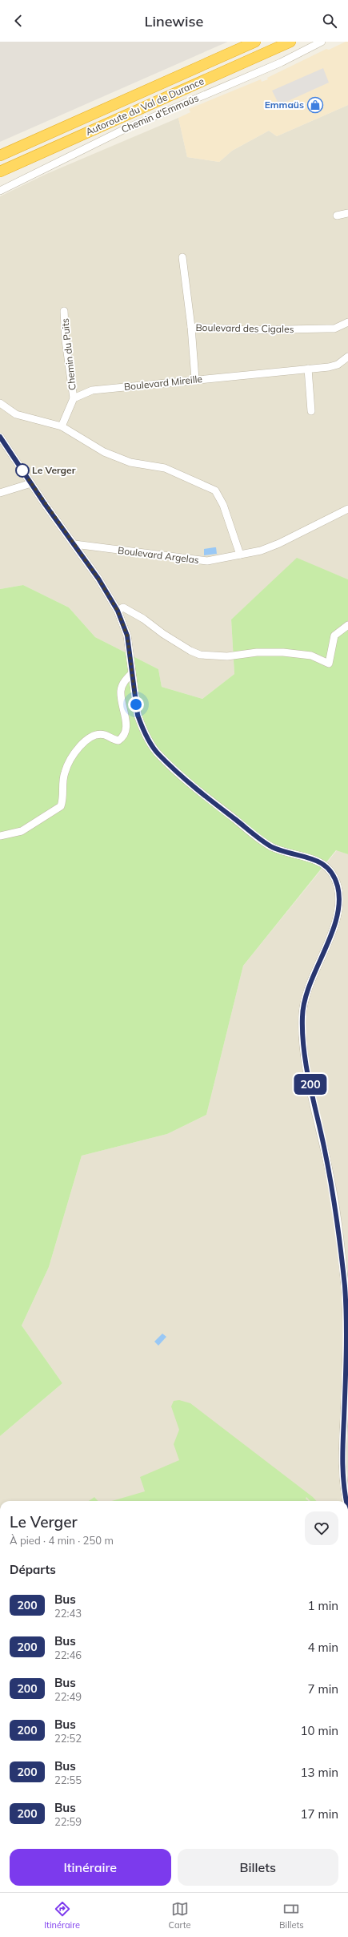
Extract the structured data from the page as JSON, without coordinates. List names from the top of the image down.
{
  "streets": {
    "highway": ["Autoroute du Val de Durance"],
    "street": [
      "Chemin d'Emmaüs",
      "Boulevard des Cigales",
      "Chemin du Puits",
      "Boulevard Mireille",
      "Boulevard Argelas"
    ]
  },
  "crossings": [
    ["Boulevard des Cigales", "Boulevard Mireille"],
    ["Chemin du Puits", "Boulevard Mireille"]
  ],
  "places": {
    "shop": ["Emmaüs"],
    "other": ["Le Verger"]
  },
  "lines": ["bus line 200"],
  "page": {
    "header": "Linewise",
    "on_map": "200",
    "heading": [
      ["Le Verger", "À pied · 4 min · 250 m"],
      "Départs"
    ],
    "list": [
      {
        "mark": "200",
        "name": "Bus",
        "note": "22:43",
        "value": "1 min"
      },
      {
        "mark": "200",
        "name": "Bus",
        "note": "22:46",
        "value": "4 min"
      },
      {
        "mark": "200",
        "name": "Bus",
        "note": "22:49",
        "value": "7 min"
      },
      {
        "mark": "200",
        "name": "Bus",
        "note": "22:52",
        "value": "10 min"
      },
      {
        "mark": "200",
        "name": "Bus",
        "note": "22:55",
        "value": "13 min"
      },
      {
        "mark": "200",
        "name": "Bus",
        "note": "22:59",
        "value": "17 min"
      }
    ],
    "buttons": ["Itinéraire", "Billets"],
    "tabs": ["Itinéraire", "Carte", "Billets"]
  }
}
